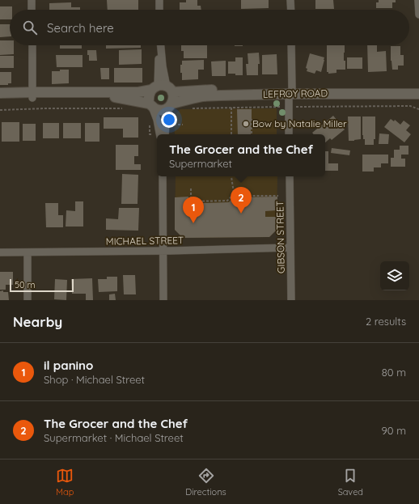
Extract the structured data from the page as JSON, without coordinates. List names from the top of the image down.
{
  "streets": {
    "street": ["LEFROY ROAD", "GIBSON STREET", "MICHAEL STREET"]
  },
  "crossings": [
    ["GIBSON STREET", "MICHAEL STREET"]
  ],
  "places": ["Bow by Natalie Miller"],
  "scale_bar": "50 m",
  "page": {
    "search": "Search here",
    "popup": ["The Grocer and the Chef", "Supermarket"],
    "pins": ["2", "1"],
    "scale": "50 m",
    "heading": ["Nearby", "2 results"],
    "list": [
      {
        "mark": "1",
        "name": "il panino",
        "note": "Shop · Michael Street",
        "value": "80 m"
      },
      {
        "mark": "2",
        "name": "The Grocer and the Chef",
        "note": "Supermarket · Michael Street",
        "value": "90 m"
      }
    ],
    "nav": ["Map", "Directions", "Saved"]
  }
}
